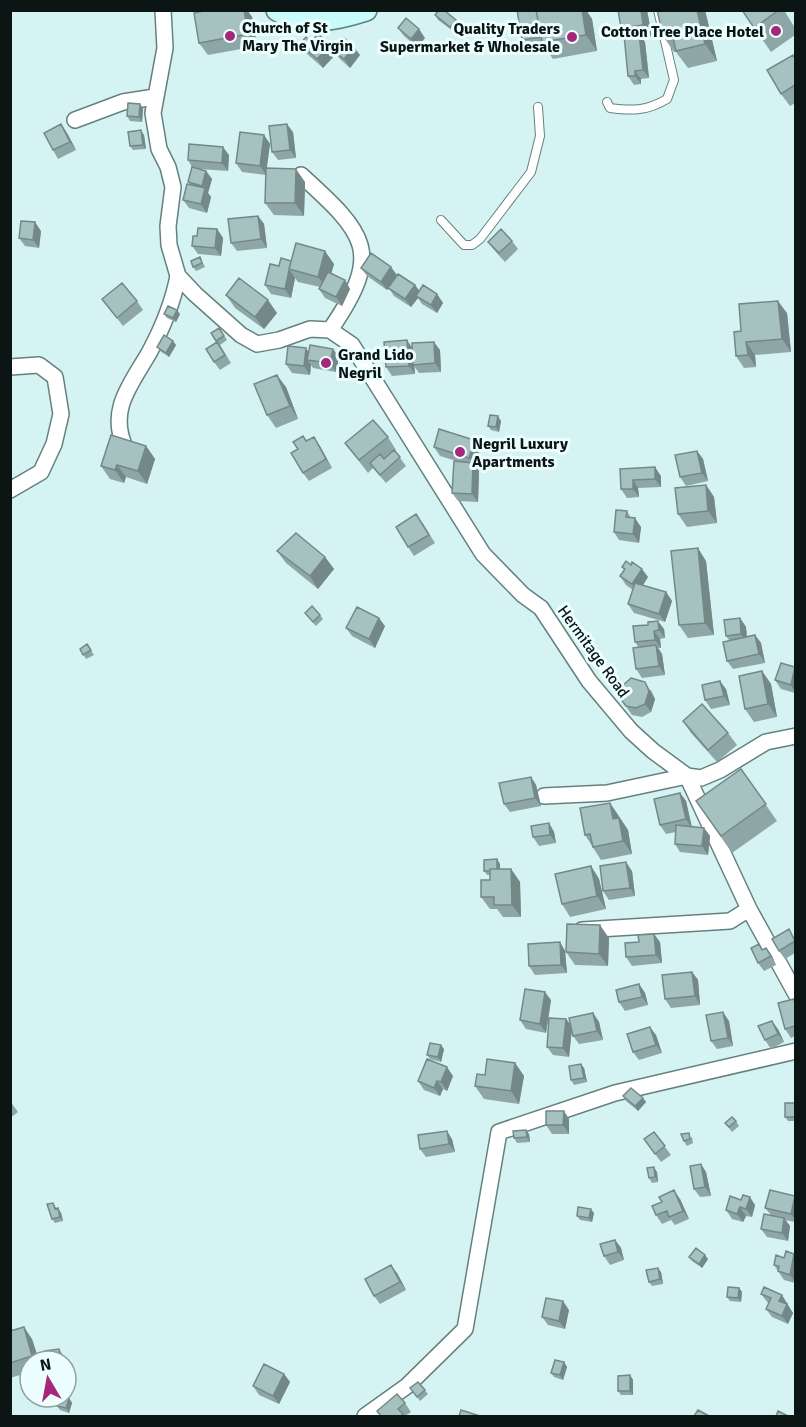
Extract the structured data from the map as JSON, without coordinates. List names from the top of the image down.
{
  "streets": {
    "street": ["Hermitage Road"]
  },
  "places": [
    "Cotton Tree Place Hotel",
    "Church of St Mary The Virgin",
    "Quality Traders Supermarket & Wholesale",
    "Grand Lido Negril",
    "Negril Luxury Apartments"
  ],
  "north": "top"
}
